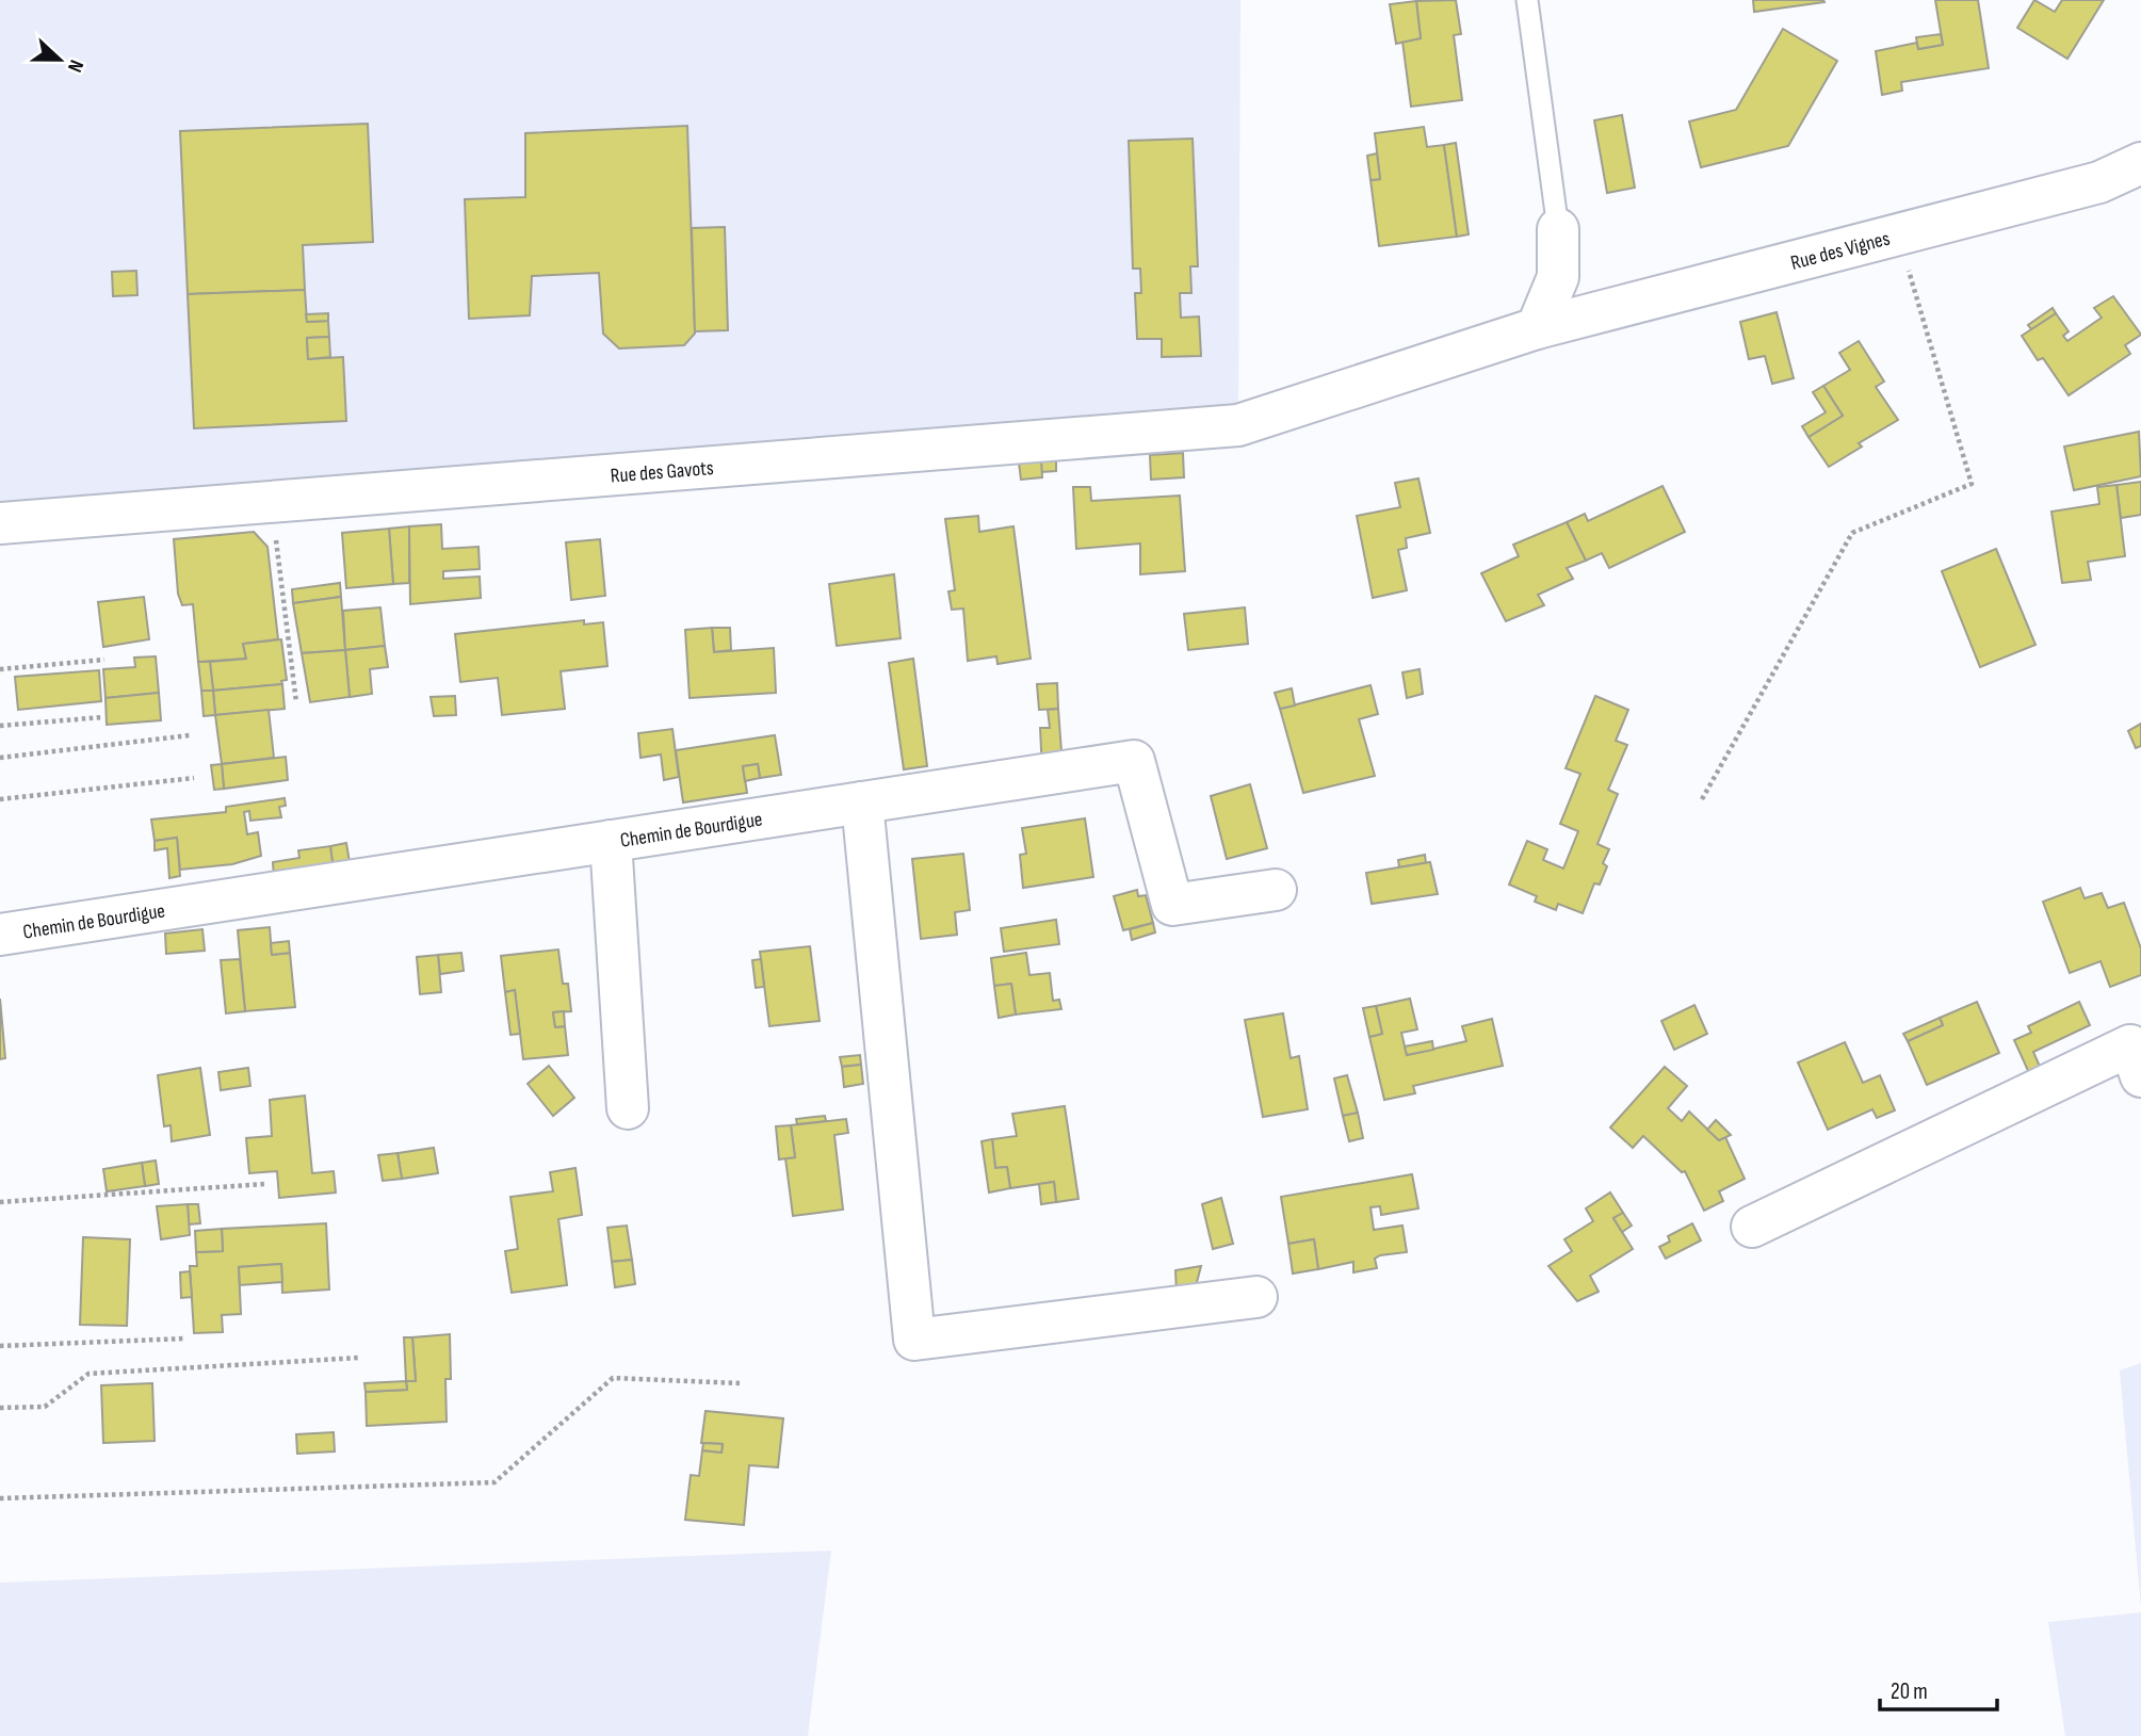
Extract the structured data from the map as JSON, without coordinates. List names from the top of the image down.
{
  "streets": {
    "street": ["Rue des Vignes", "Rue des Gavots", "Chemin de Bourdigue"]
  },
  "crossings": [
    ["Rue des Vignes", "Rue des Gavots"]
  ],
  "scale_bar": "20 m",
  "north": "right"
}
